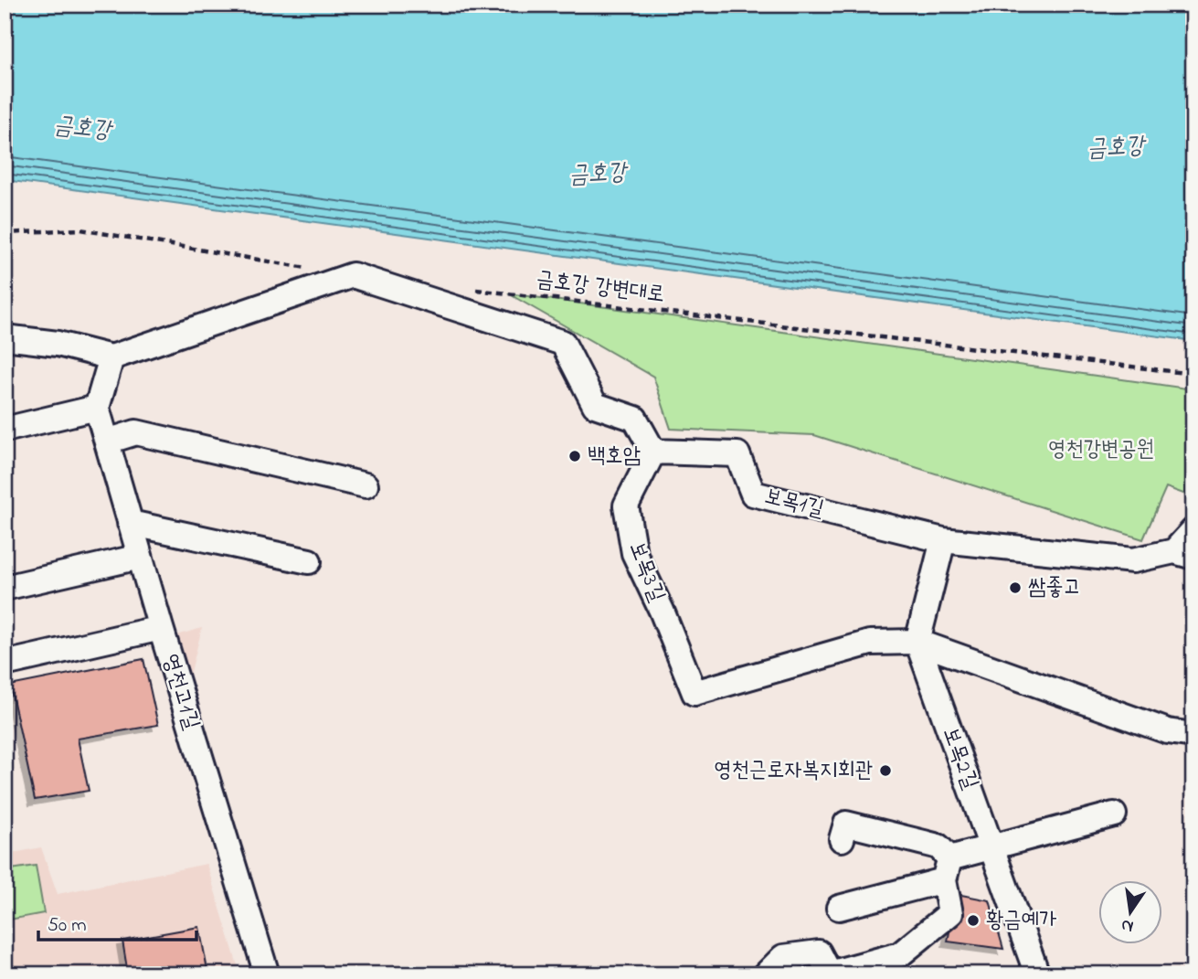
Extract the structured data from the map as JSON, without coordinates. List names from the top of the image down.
{
  "streets": {
    "street": [
      "보목1길",
      "보목3길",
      "영천고1길",
      "보목2길"
    ],
    "path": ["금호강 강변대로"]
  },
  "crossings": [
    ["보목1길", "보목3길"],
    ["보목3길", "보목2길"]
  ],
  "water": ["금호강"],
  "parks": ["영천강변공원"],
  "places": [
    "백호암",
    "쌈좋고",
    "영천근로자복지회관",
    "황금예가"
  ],
  "scale_bar": "50 m",
  "north": "bottom"
}
